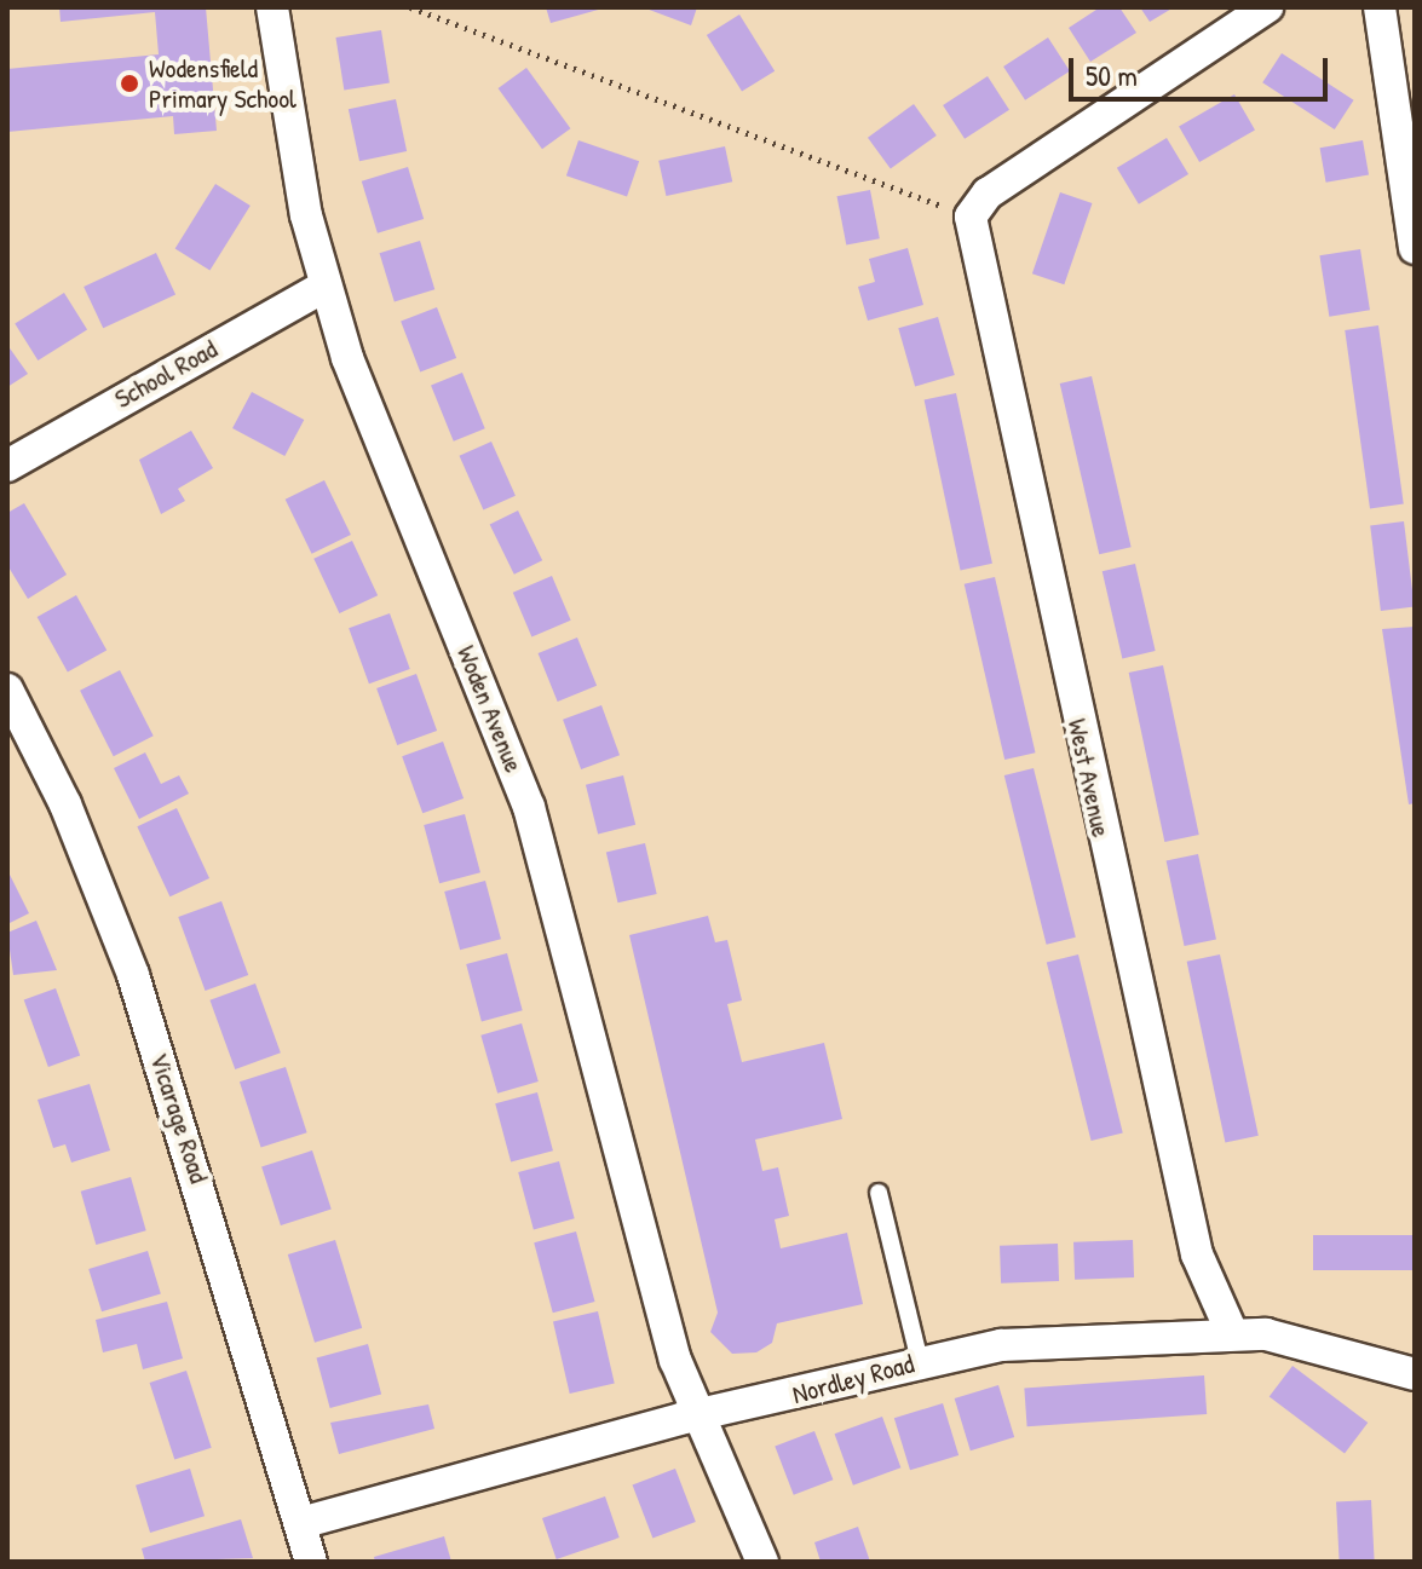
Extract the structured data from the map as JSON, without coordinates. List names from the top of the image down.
{
  "streets": {
    "street": [
      "School Road",
      "Woden Avenue",
      "West Avenue",
      "Vicarage Road",
      "Nordley Road"
    ]
  },
  "crossings": [
    ["School Road", "Woden Avenue"],
    ["Woden Avenue", "Nordley Road"],
    ["West Avenue", "Nordley Road"],
    ["Vicarage Road", "Nordley Road"]
  ],
  "places": ["Wodensfield Primary School"],
  "scale_bar": "50 m"
}
